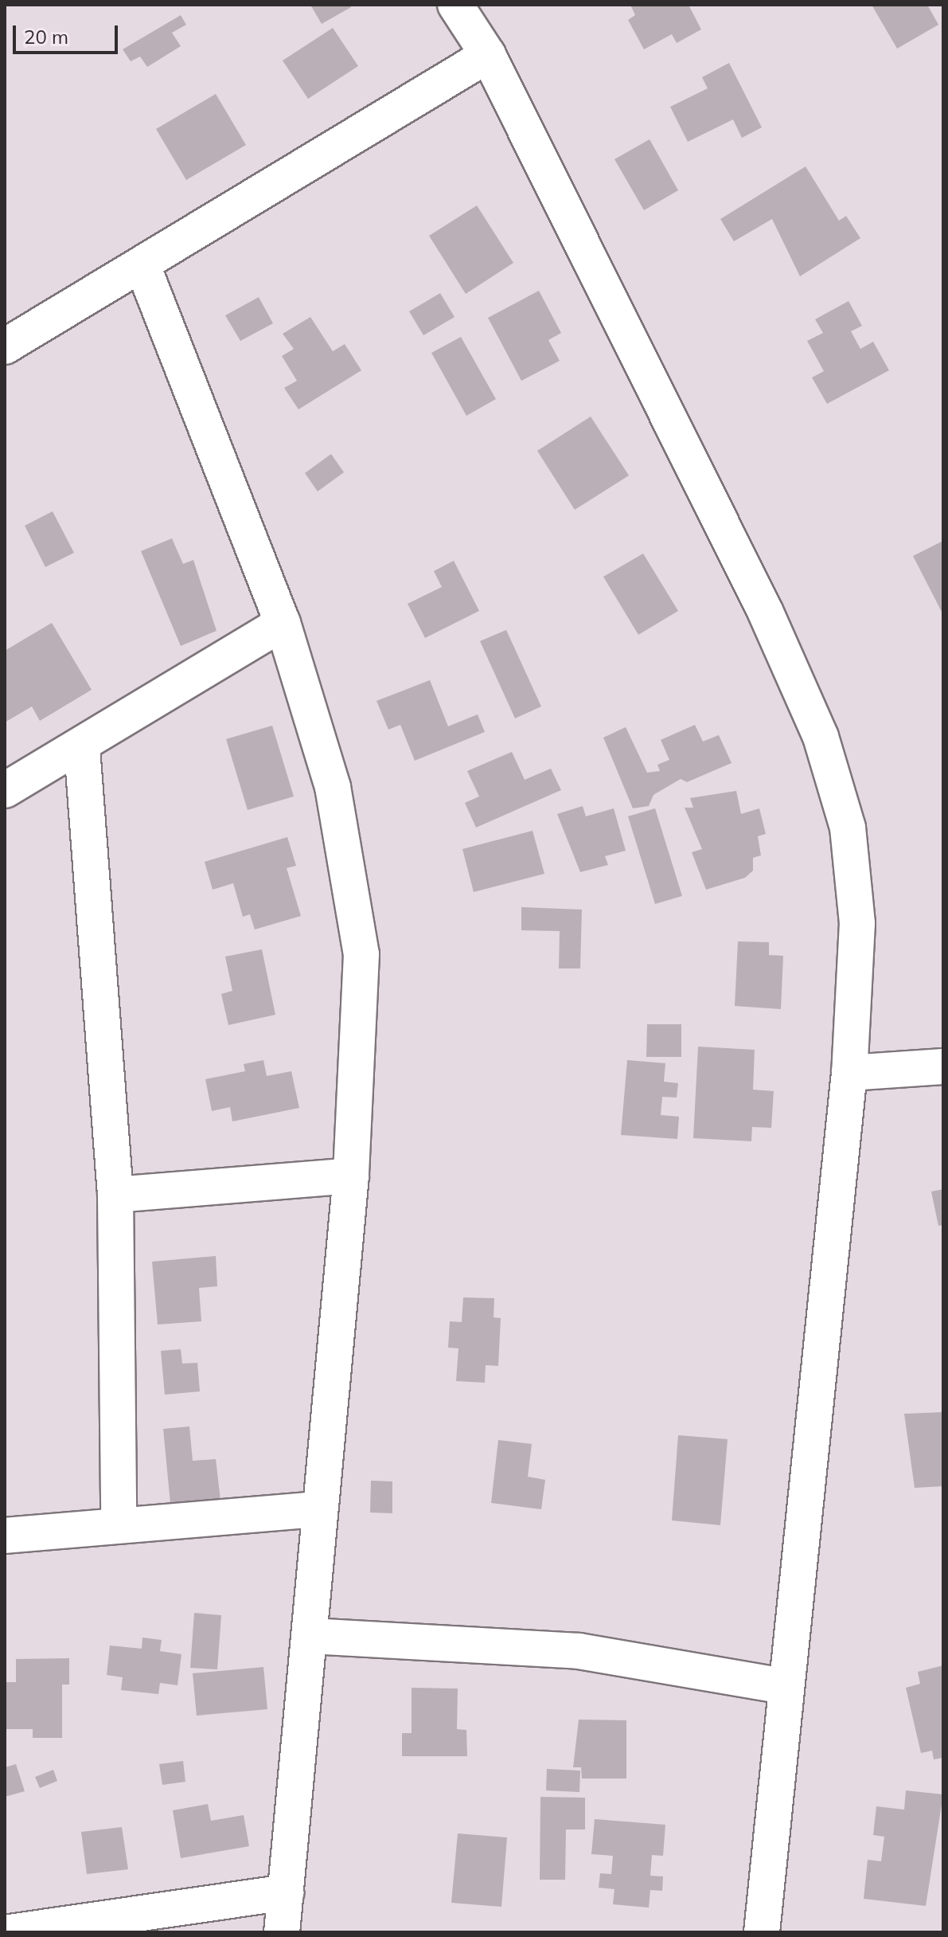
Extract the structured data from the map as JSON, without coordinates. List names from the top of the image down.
{
  "scale_bar": "20 m"
}
